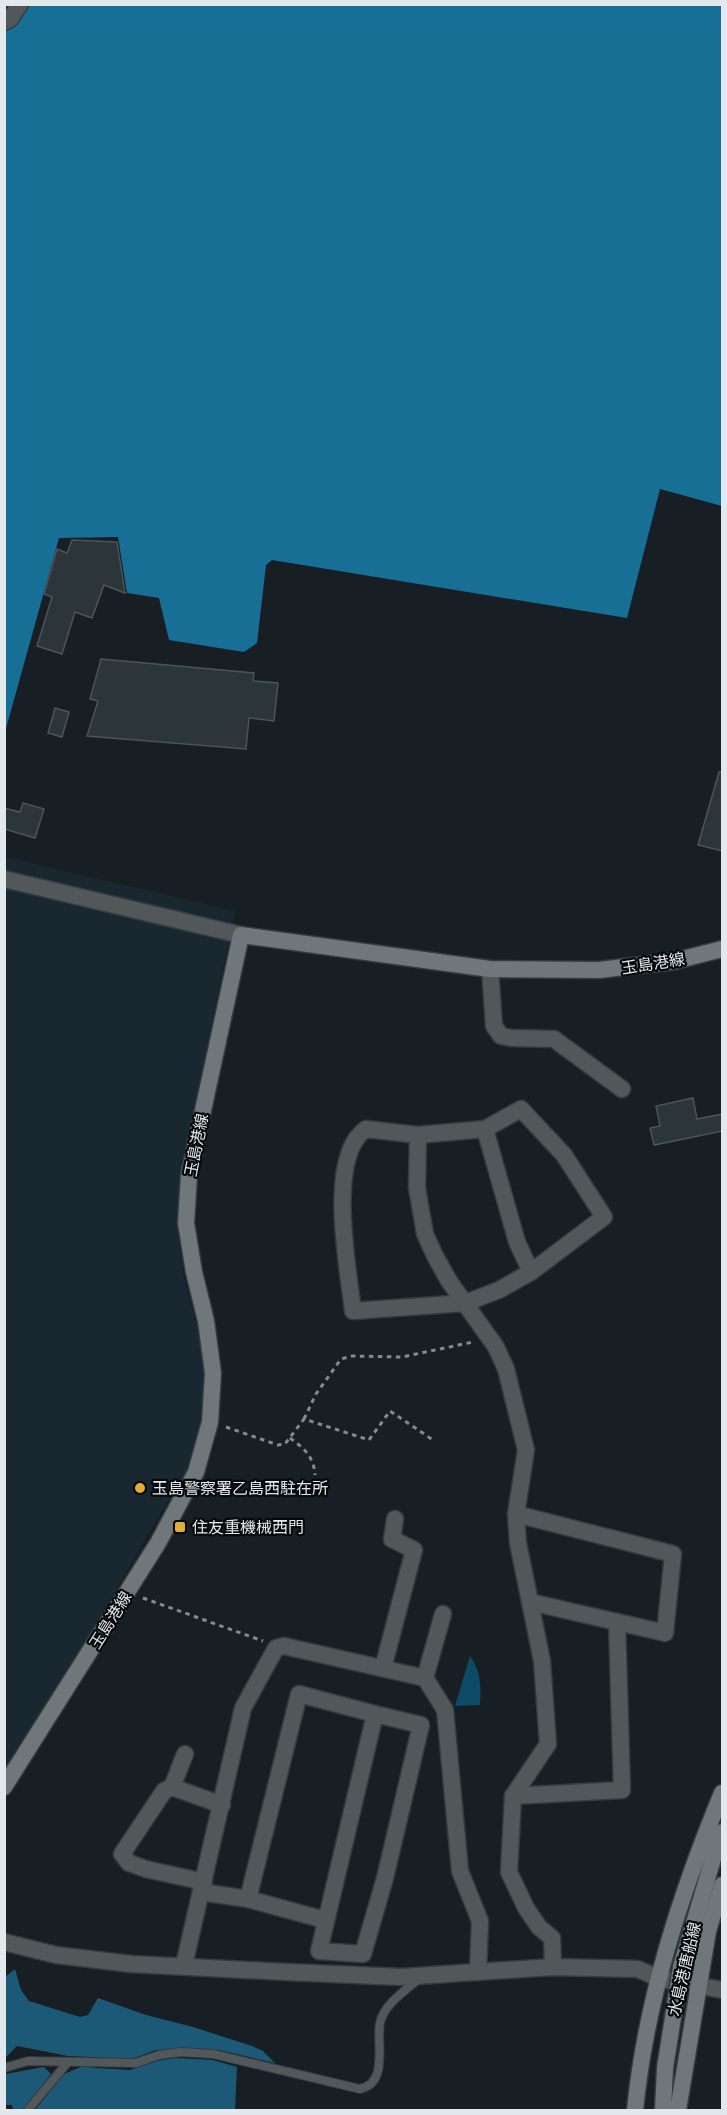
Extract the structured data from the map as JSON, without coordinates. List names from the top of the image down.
{
  "streets": {
    "main road": ["玉島港線", "水島港唐船線"]
  },
  "places": {
    "other": ["玉島警察署乙島西駐在所"],
    "transit": ["住友重機械西門"]
  }
}
